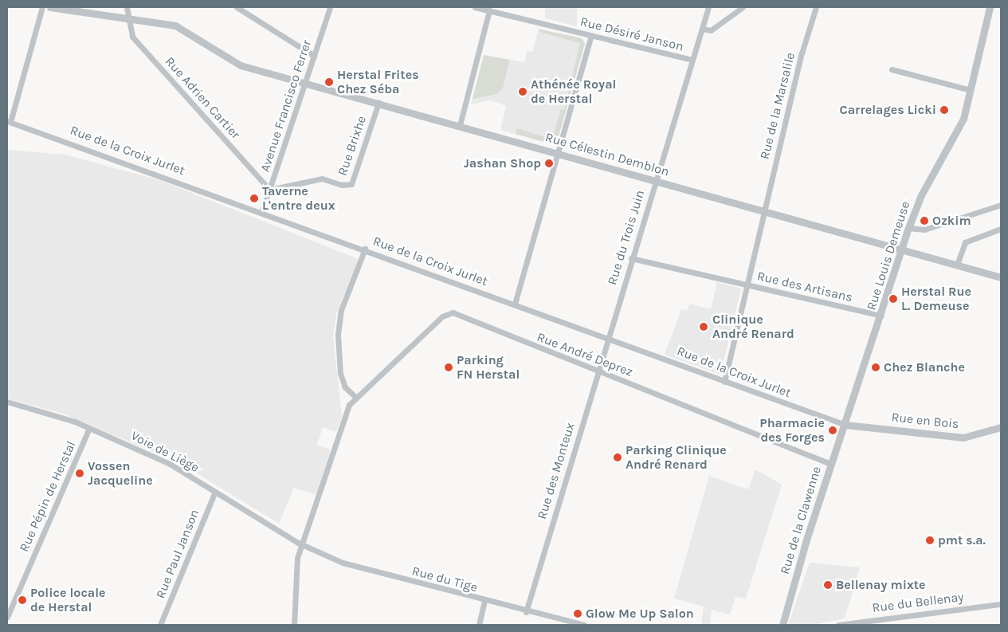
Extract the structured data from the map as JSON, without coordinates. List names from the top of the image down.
{
  "streets": {
    "street": [
      "Rue Désiré Janson",
      "Rue Adrien Cartier",
      "Avenue Francisco Ferrer",
      "Rue de la Marsalile",
      "Rue Brixhe",
      "Rue de la Croix Jurlet",
      "Rue Célestin Demblon",
      "Rue du Trois Juin",
      "Rue Louis Demeuse",
      "Rue des Artisans",
      "Rue André Deprez",
      "Rue en Bois",
      "Voie de Liège",
      "Rue des Monteux",
      "Rue Pépin de Herstal",
      "Rue de la Clawenne",
      "Rue Paul Janson",
      "Rue du Tige",
      "Rue du Bellenay"
    ]
  },
  "crossings": [
    ["Rue Désiré Janson", "Rue du Trois Juin"],
    ["Rue Adrien Cartier", "Avenue Francisco Ferrer"],
    ["Rue Adrien Cartier", "Rue Brixhe"],
    ["Rue Adrien Cartier", "Rue Célestin Demblon"],
    ["Avenue Francisco Ferrer", "Rue Brixhe"],
    ["Avenue Francisco Ferrer", "Rue de la Croix Jurlet"],
    ["Avenue Francisco Ferrer", "Rue Célestin Demblon"],
    ["Rue de la Marsalile", "Rue de la Croix Jurlet"],
    ["Rue de la Marsalile", "Rue Célestin Demblon"],
    ["Rue de la Marsalile", "Rue des Artisans"],
    ["Rue Brixhe", "Rue Célestin Demblon"],
    ["Rue de la Croix Jurlet", "Rue du Trois Juin"],
    ["Rue de la Croix Jurlet", "Rue Louis Demeuse"],
    ["Rue de la Croix Jurlet", "Rue en Bois"],
    ["Rue de la Croix Jurlet", "Rue des Monteux"],
    ["Rue de la Croix Jurlet", "Rue de la Clawenne"],
    ["Rue Célestin Demblon", "Rue du Trois Juin"],
    ["Rue Célestin Demblon", "Rue Louis Demeuse"],
    ["Rue du Trois Juin", "Rue des Artisans"],
    ["Rue du Trois Juin", "Rue des Monteux"],
    ["Rue Louis Demeuse", "Rue des Artisans"],
    ["Rue Louis Demeuse", "Rue en Bois"],
    ["Rue Louis Demeuse", "Rue de la Clawenne"],
    ["Rue André Deprez", "Rue des Monteux"],
    ["Rue André Deprez", "Rue de la Clawenne"],
    ["Rue en Bois", "Rue de la Clawenne"],
    ["Voie de Liège", "Rue Pépin de Herstal"],
    ["Voie de Liège", "Rue Paul Janson"],
    ["Voie de Liège", "Rue du Tige"],
    ["Rue des Monteux", "Rue du Tige"]
  ],
  "places": [
    "Herstal Frites Chez Séba",
    "Athénée Royal de Herstal",
    "Carrelages Licki",
    "Jashan Shop",
    "Taverne L'entre deux",
    "Ozkim",
    "Herstal Rue L. Demeuse",
    "Clinique André Renard",
    "Parking FN Herstal",
    "Chez Blanche",
    "Pharmacie des Forges",
    "Parking Clinique André Renard",
    "Vossen Jacqueline",
    "pmt s.a.",
    "Bellenay mixte",
    "Police locale de Herstal",
    "Glow Me Up Salon"
  ]
}
